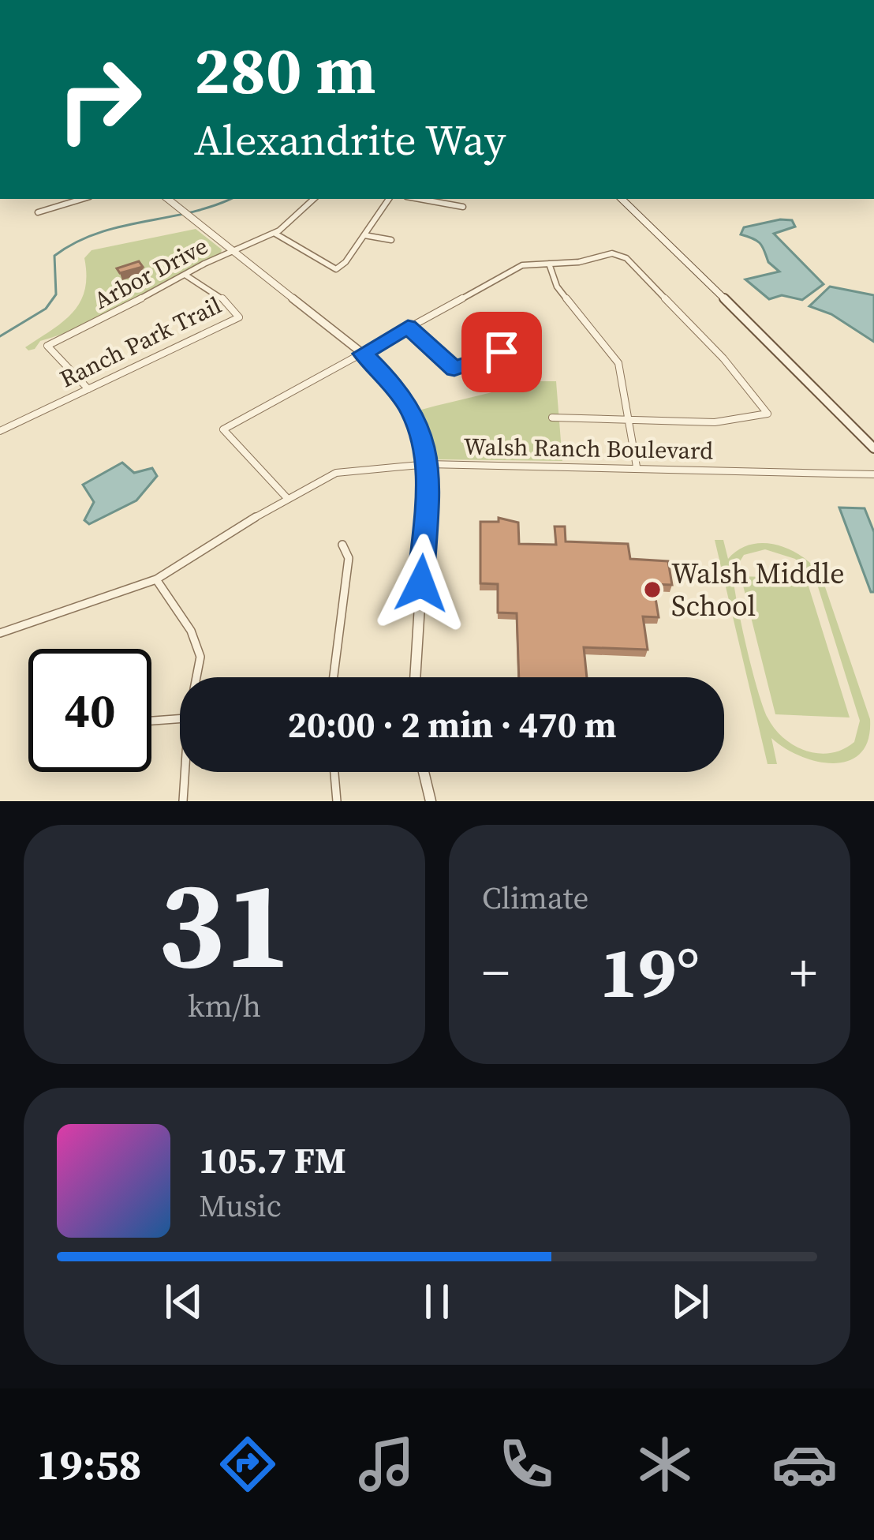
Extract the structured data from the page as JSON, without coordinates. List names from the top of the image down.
{
  "streets": {
    "street": ["Arbor Drive", "Ranch Park Trail", "Walsh Ranch Boulevard"]
  },
  "crossings": [
    ["Arbor Drive", "Ranch Park Trail"]
  ],
  "places": ["Walsh Middle School"],
  "page": {
    "turn": ["280 m", "Alexandrite Way"],
    "limit": "40",
    "trip": "20:00 · 2 min · 470 m",
    "tile": [
      ["31", "km/h"],
      "Climate"
    ],
    "heat": ["−", "19°", "+"],
    "song": ["105.7 FM", "Music"],
    "tabs": "19:58"
  }
}
